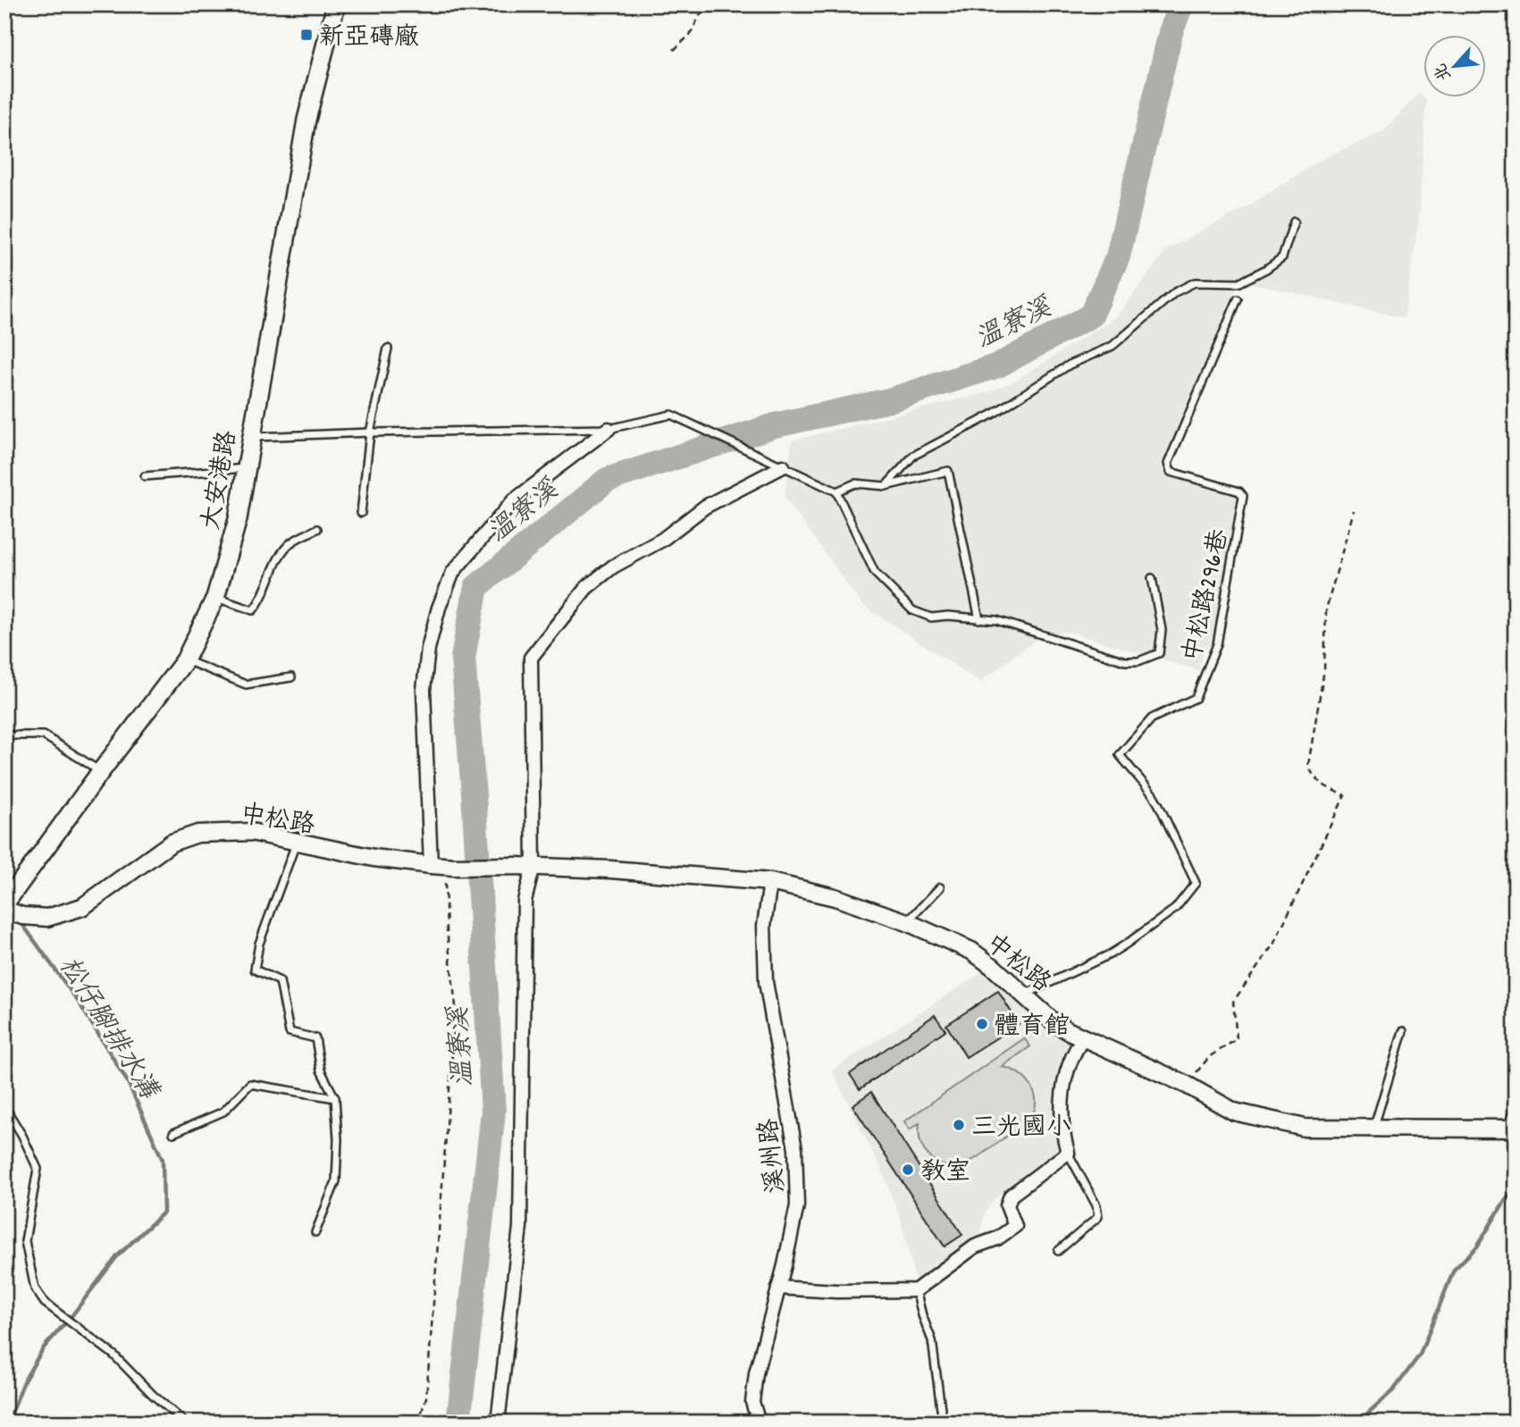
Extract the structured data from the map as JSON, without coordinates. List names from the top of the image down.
{
  "streets": {
    "main road": ["大安港路"],
    "street": ["中松路", "溪州路"],
    "lane": ["中松路296巷"]
  },
  "crossings": [
    ["中松路296巷", "中松路"],
    ["中松路", "溪州路"]
  ],
  "water": ["溫寮溪", "松仔腳排水溝"],
  "places": {
    "transit": ["新亞磚廠"],
    "other": ["體育館", "三光國小", "教室"]
  },
  "north": "bottom left"
}
